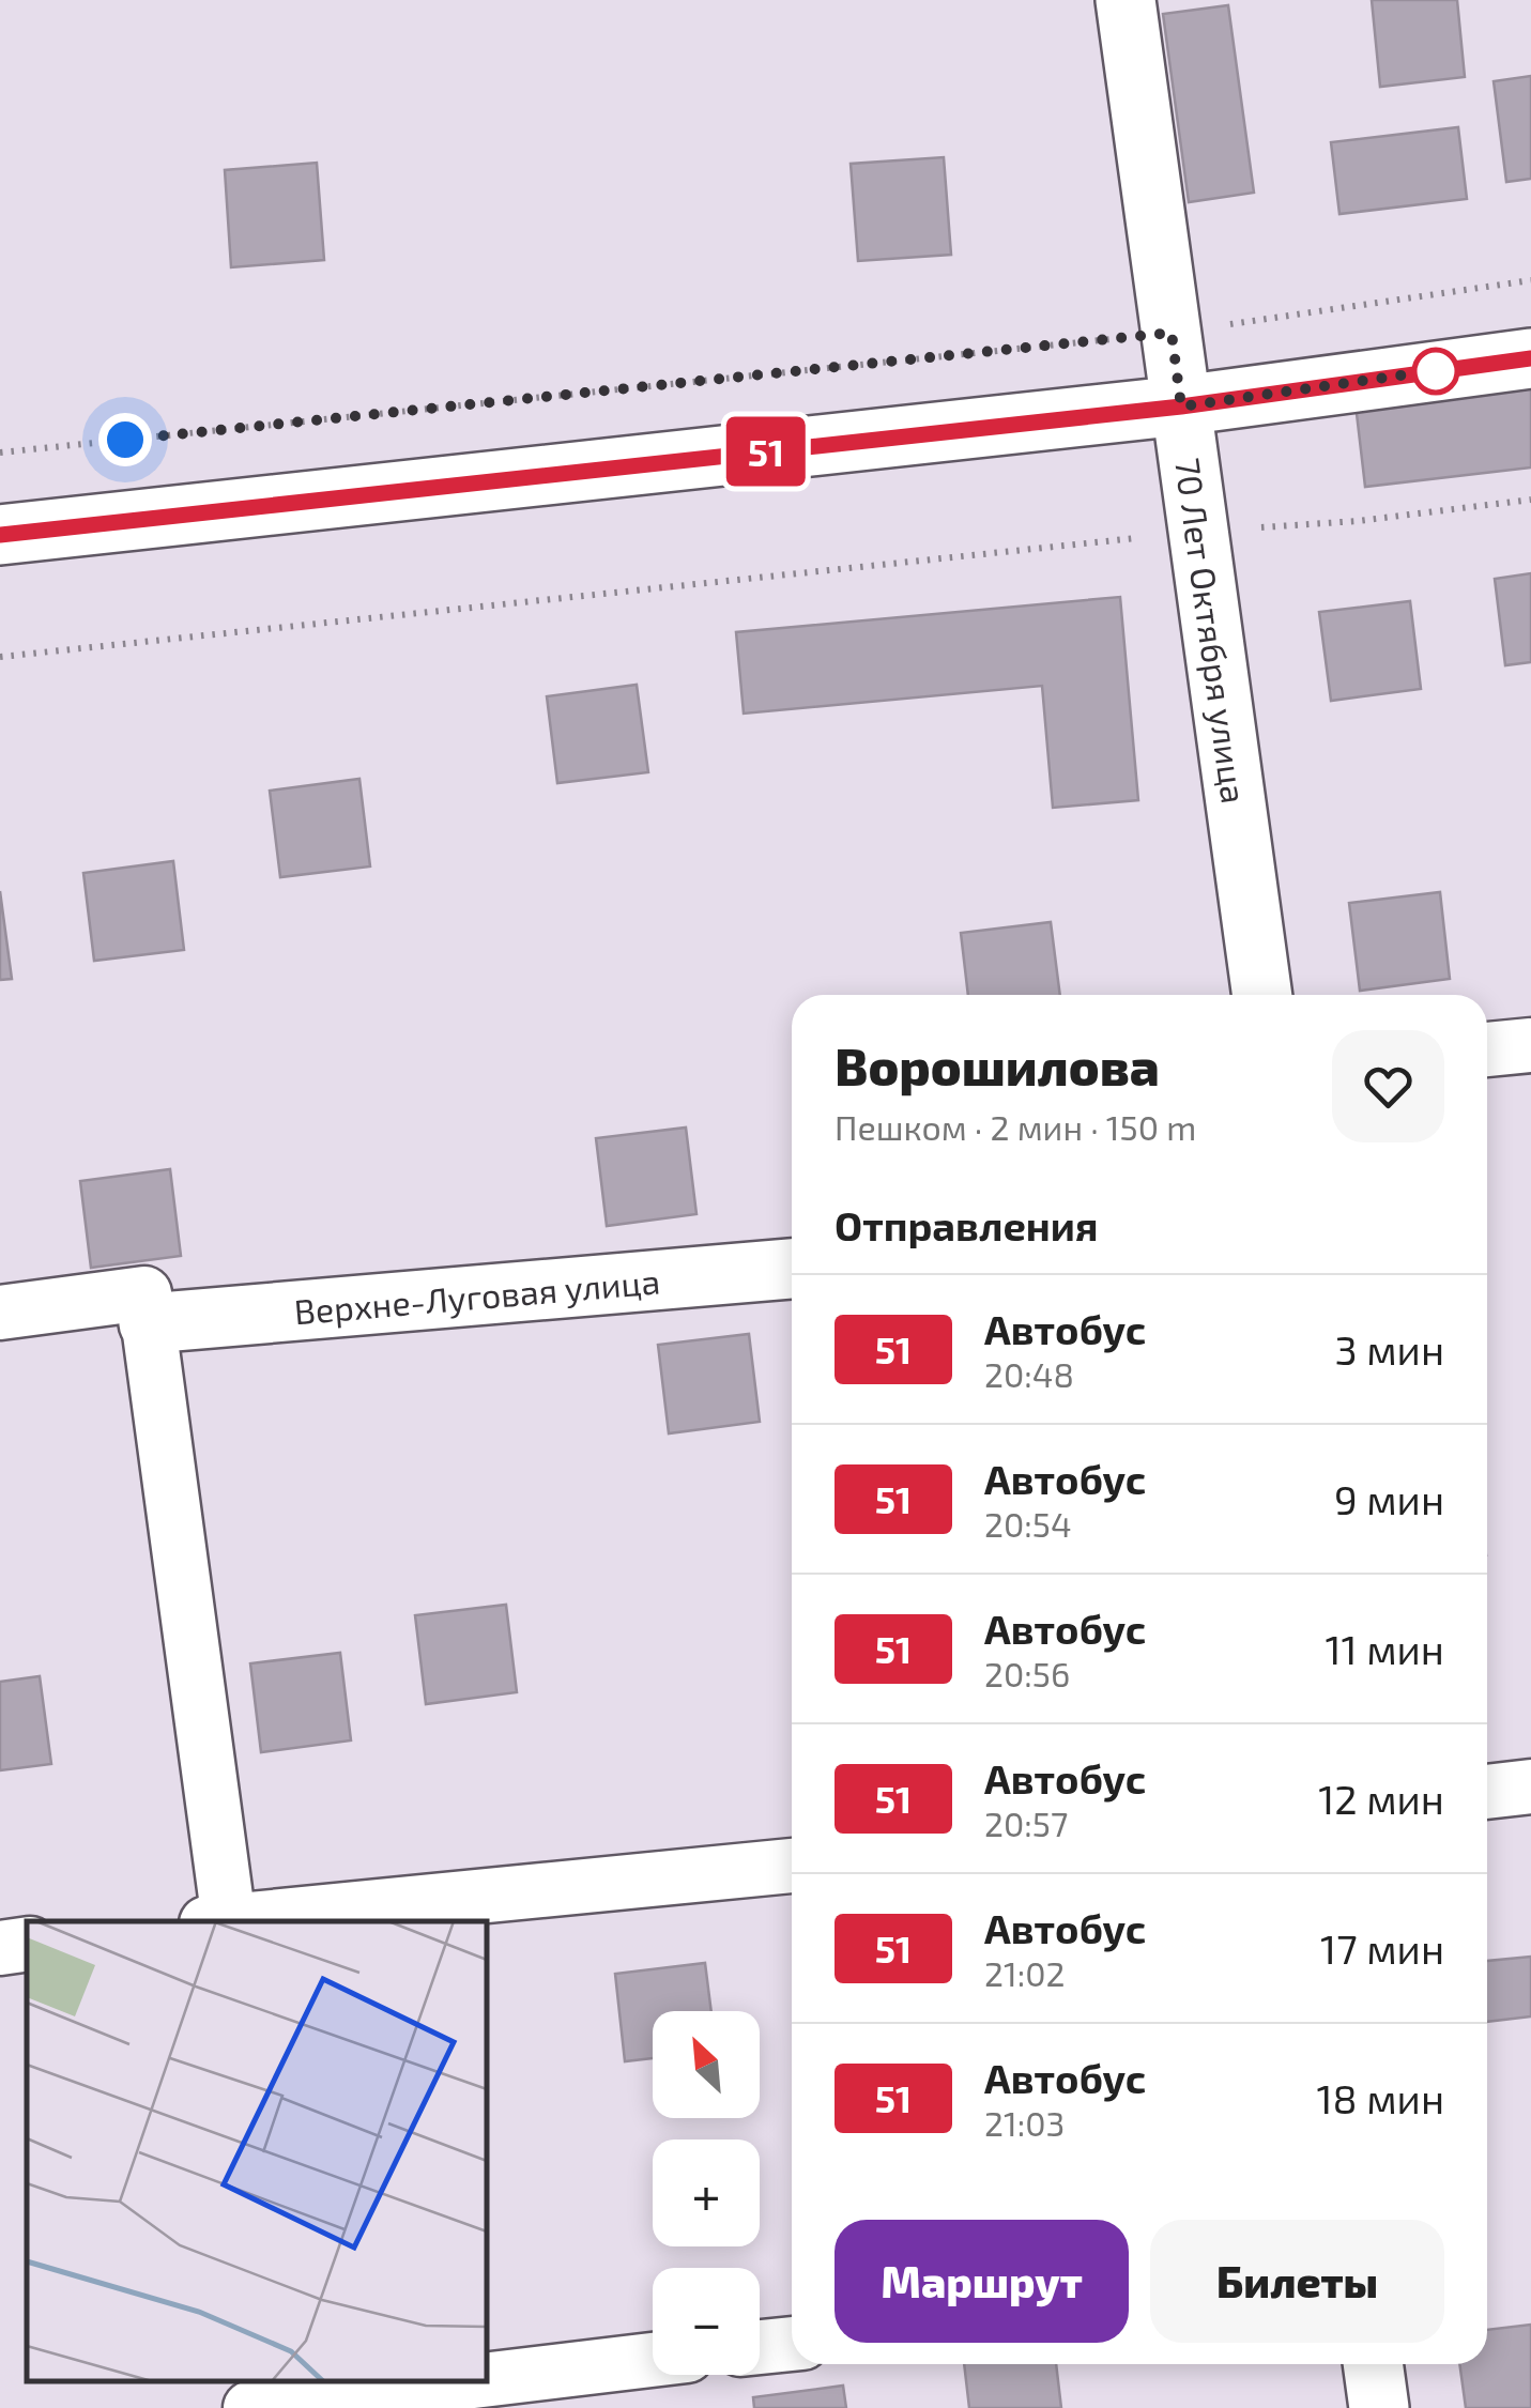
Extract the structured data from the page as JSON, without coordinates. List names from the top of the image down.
{
  "streets": {
    "street": ["70 Лет Октября улица", "Верхне-Луговая улица"]
  },
  "lines": ["bus line 51"],
  "north": "top left",
  "page": {
    "on_map": "51",
    "heading": [
      ["Ворошилова", "Пешком · 2 мин · 150 m"],
      "Отправления"
    ],
    "list": [
      {
        "mark": "51",
        "name": "Автобус",
        "note": "20:48",
        "value": "3 мин"
      },
      {
        "mark": "51",
        "name": "Автобус",
        "note": "20:54",
        "value": "9 мин"
      },
      {
        "mark": "51",
        "name": "Автобус",
        "note": "20:56",
        "value": "11 мин"
      },
      {
        "mark": "51",
        "name": "Автобус",
        "note": "20:57",
        "value": "12 мин"
      },
      {
        "mark": "51",
        "name": "Автобус",
        "note": "21:02",
        "value": "17 мин"
      },
      {
        "mark": "51",
        "name": "Автобус",
        "note": "21:03",
        "value": "18 мин"
      }
    ],
    "map_buttons": ["+", "−"],
    "buttons": ["Маршрут", "Билеты"]
  }
}
